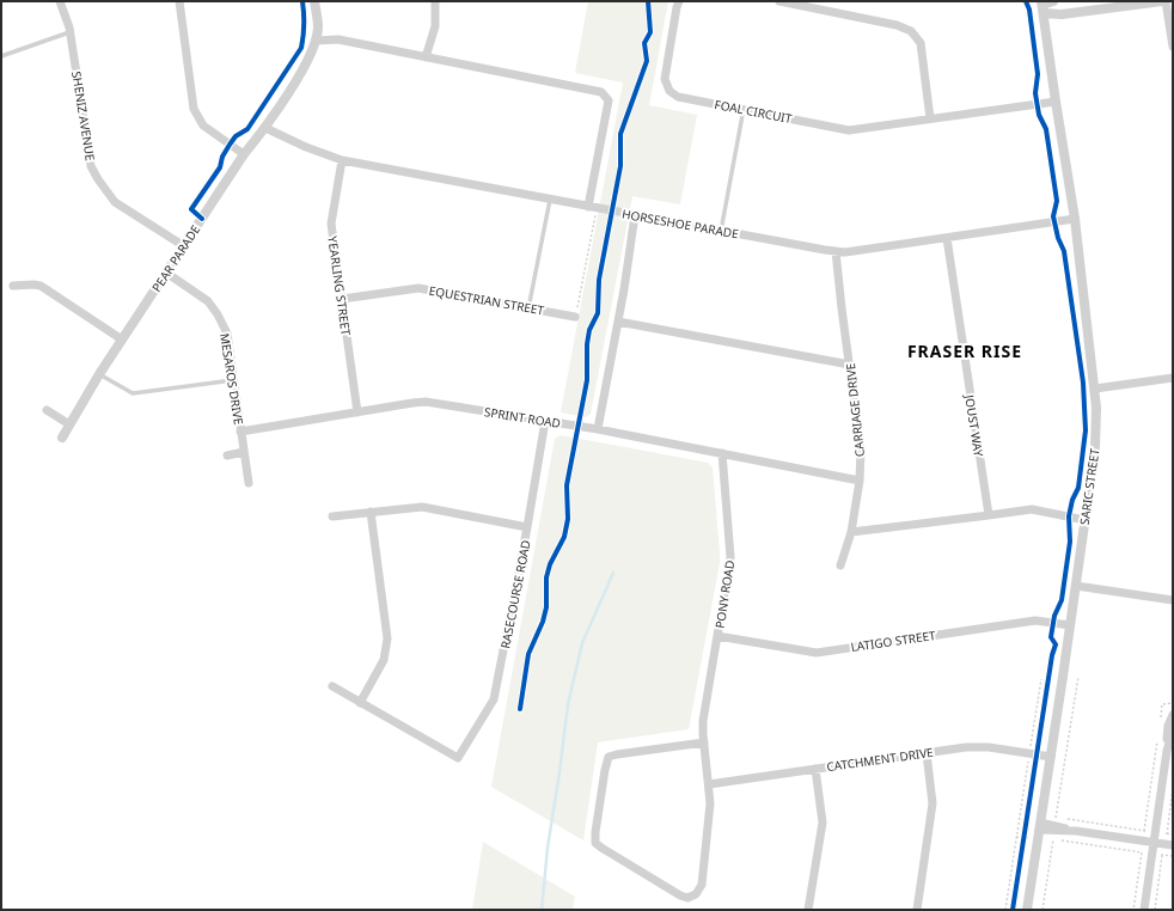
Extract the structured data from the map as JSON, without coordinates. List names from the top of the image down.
{
  "streets": {
    "street": [
      "FOAL CIRCUIT",
      "SHENIZ AVENUE",
      "HORSESHOE PARADE",
      "PEAR PARADE",
      "YEARLING STREET",
      "EQUESTRIAN STREET",
      "MESAROS DRIVE",
      "CARRIAGE DRIVE",
      "SPRINT ROAD",
      "JOUST WAY",
      "SARIC STREET",
      "RASECOURSE ROAD",
      "PONY ROAD",
      "LATIGO STREET",
      "CATCHMENT DRIVE"
    ]
  },
  "crossings": [
    ["FOAL CIRCUIT", "SARIC STREET"],
    ["SHENIZ AVENUE", "PEAR PARADE"],
    ["HORSESHOE PARADE", "PEAR PARADE"],
    ["HORSESHOE PARADE", "YEARLING STREET"],
    ["HORSESHOE PARADE", "CARRIAGE DRIVE"],
    ["HORSESHOE PARADE", "JOUST WAY"],
    ["HORSESHOE PARADE", "SARIC STREET"],
    ["PEAR PARADE", "MESAROS DRIVE"],
    ["YEARLING STREET", "EQUESTRIAN STREET"],
    ["YEARLING STREET", "SPRINT ROAD"],
    ["MESAROS DRIVE", "SPRINT ROAD"],
    ["CARRIAGE DRIVE", "SPRINT ROAD"],
    ["SPRINT ROAD", "RASECOURSE ROAD"],
    ["SPRINT ROAD", "PONY ROAD"],
    ["SARIC STREET", "LATIGO STREET"],
    ["SARIC STREET", "CATCHMENT DRIVE"],
    ["PONY ROAD", "LATIGO STREET"],
    ["PONY ROAD", "CATCHMENT DRIVE"]
  ],
  "districts": ["FRASER RISE"]
}
